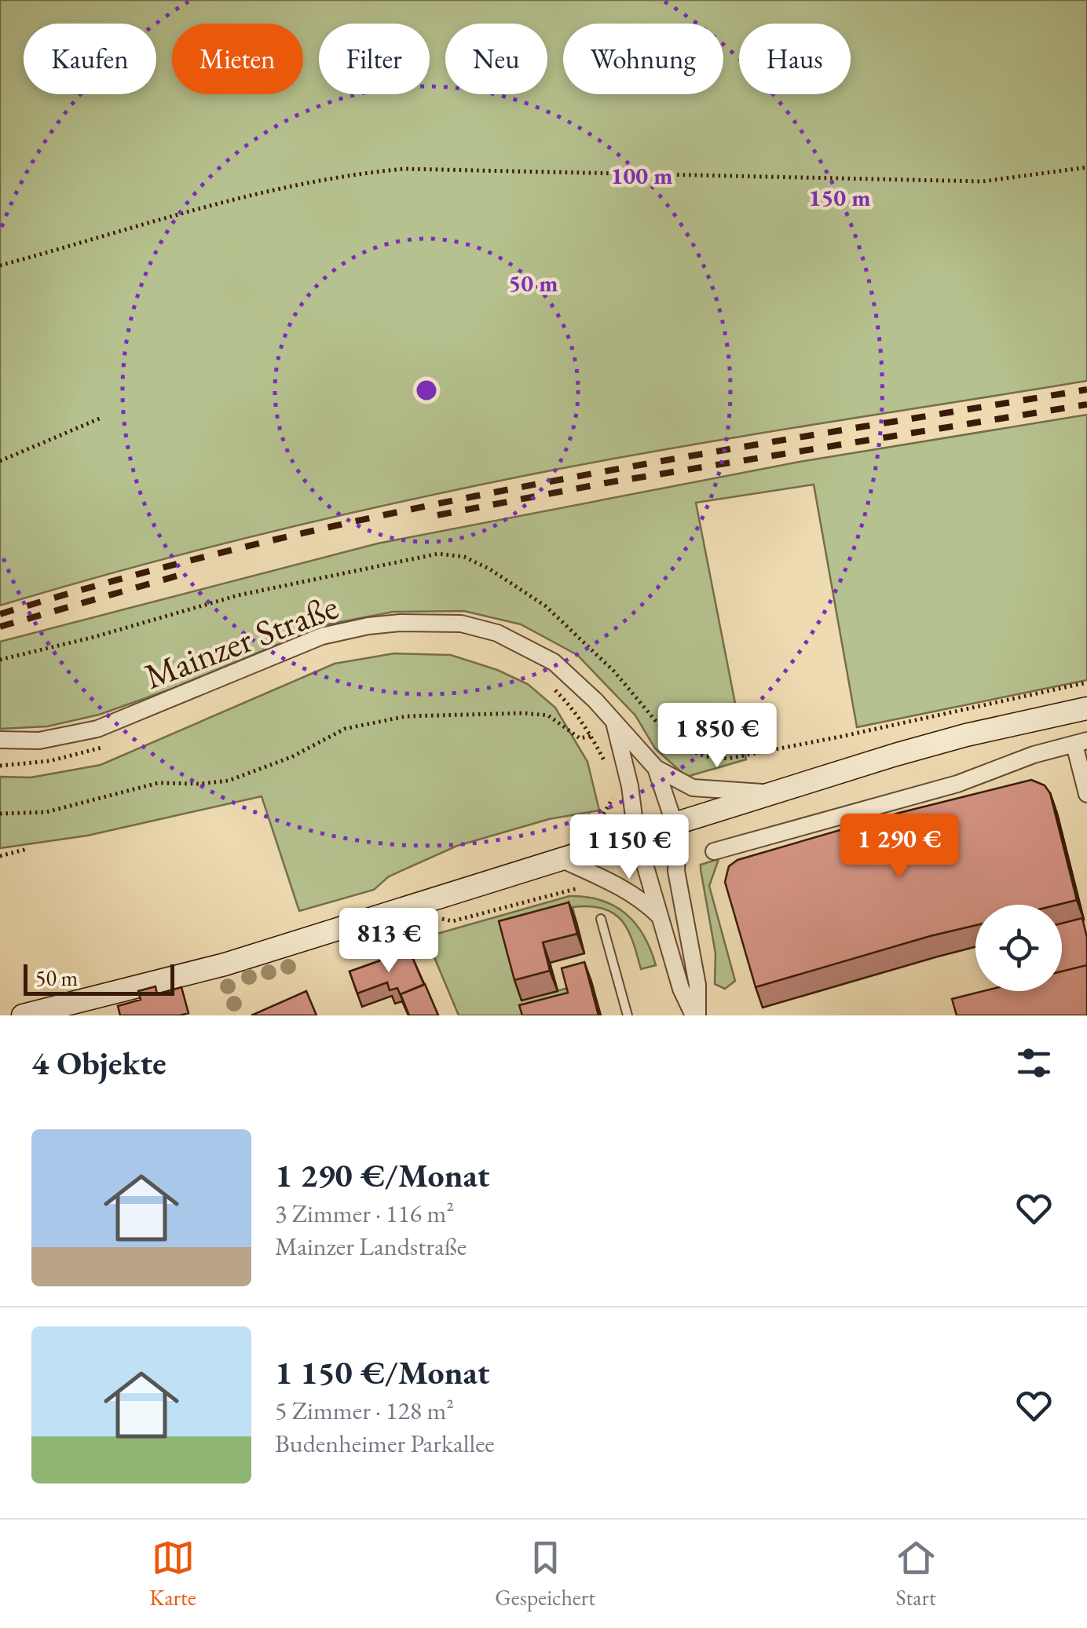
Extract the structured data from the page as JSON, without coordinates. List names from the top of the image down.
{
  "streets": {
    "street": ["Mainzer Straße"]
  },
  "scale_bar": "50 m",
  "page": {
    "chip": [
      "Kaufen",
      "Mieten",
      "Filter",
      "Neu",
      "Wohnung",
      "Haus"
    ],
    "price": [
      "1 850 €",
      "1 290 €",
      "1 150 €",
      "813 €"
    ],
    "scale": "50 m",
    "heading": "4 Objekte",
    "list": [
      {
        "name": "1 290 €/Monat",
        "note": "3 Zimmer · 116 m² · Mainzer Landstraße"
      },
      {
        "name": "1 150 €/Monat",
        "note": "5 Zimmer · 128 m² · Budenheimer Parkallee"
      }
    ],
    "tabs": ["Karte", "Gespeichert", "Start"]
  },
  "rings": ["100 m", "150 m", "50 m"]
}
